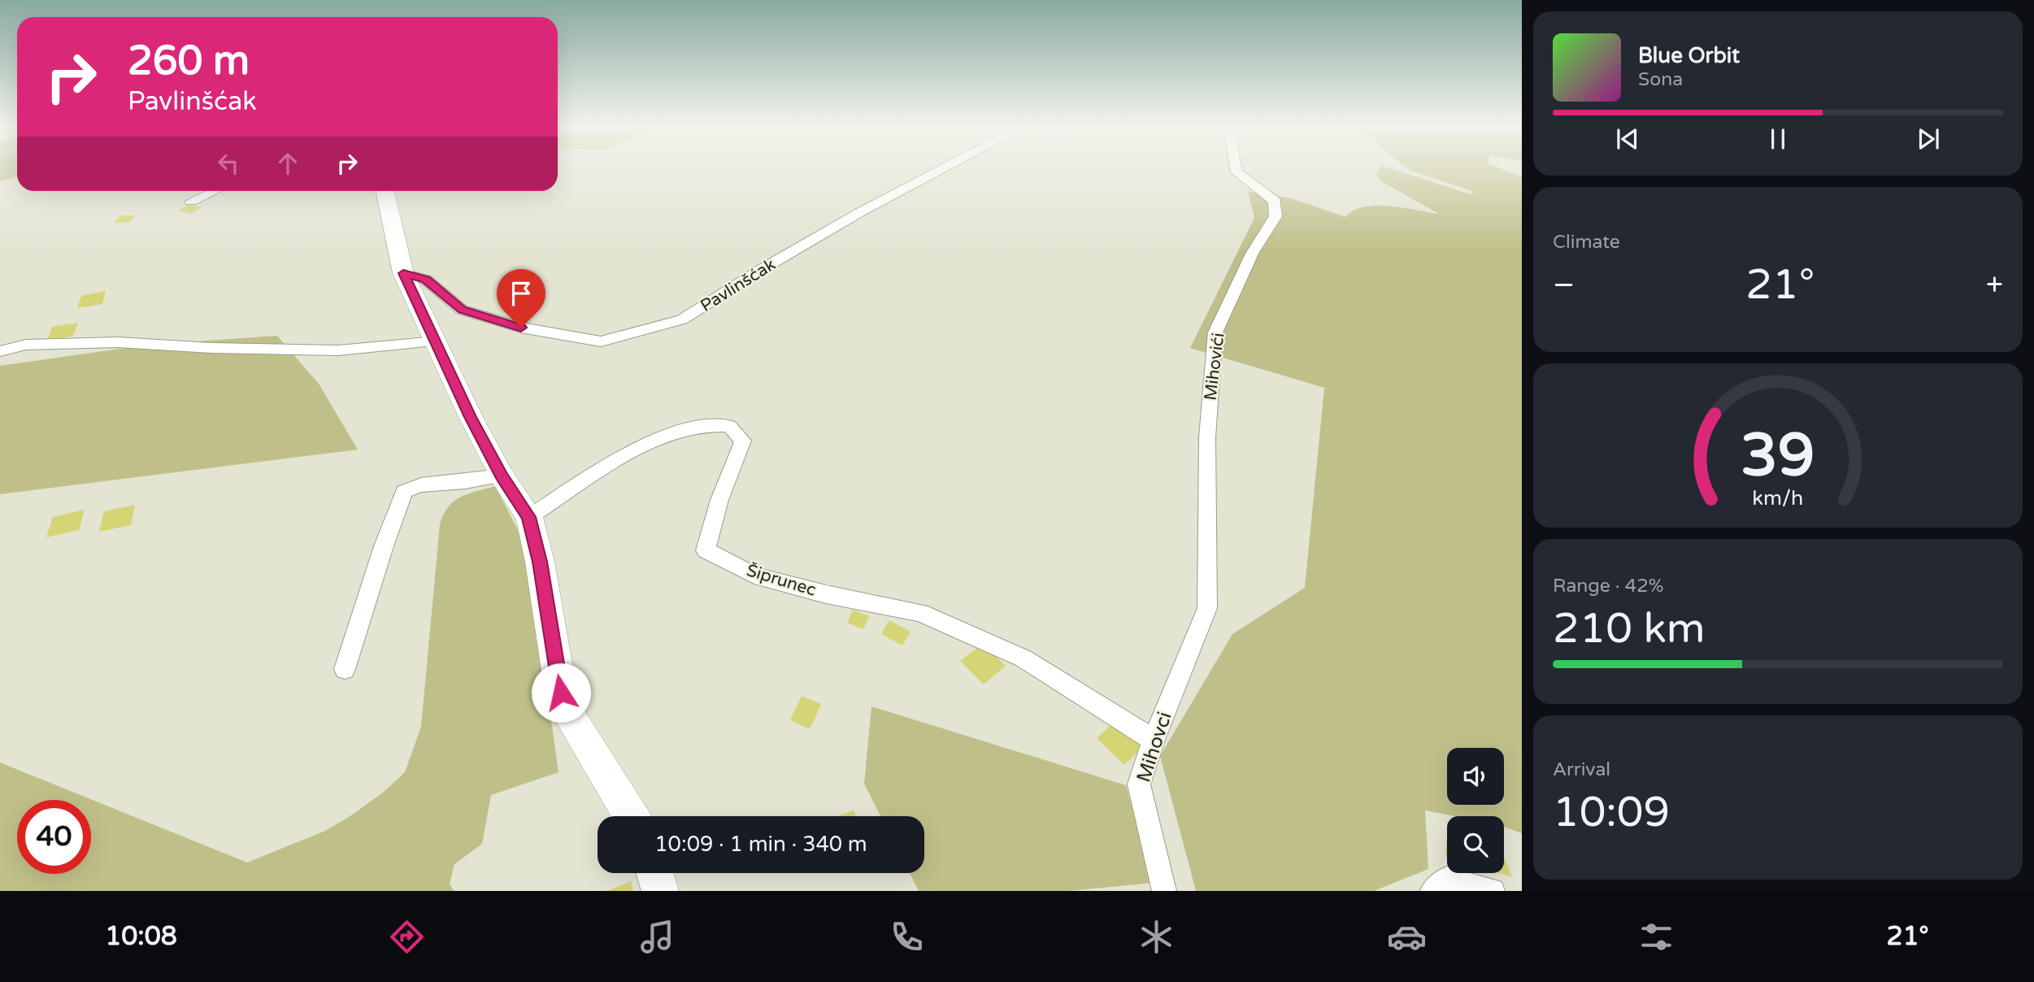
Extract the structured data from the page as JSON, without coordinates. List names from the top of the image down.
{
  "streets": {
    "street": [
      "Pavlinšćak",
      "Mihovići",
      "Šiprunec",
      "Mihovci"
    ]
  },
  "crossings": [
    ["Mihovići", "Mihovci"],
    ["Šiprunec", "Mihovci"]
  ],
  "page": {
    "turn": ["260 m", "Pavlinšćak"],
    "song": ["Blue Orbit", "Sona"],
    "tile": [
      "Climate",
      ["Range · 42%", "210 km"],
      ["Arrival", "10:09"]
    ],
    "heat": ["−", "21°", "+"],
    "limit": "40",
    "trip": "10:09 · 1 min · 340 m",
    "tabs": ["10:08", "21°"],
    "gauge": ["39", "km/h"]
  }
}
